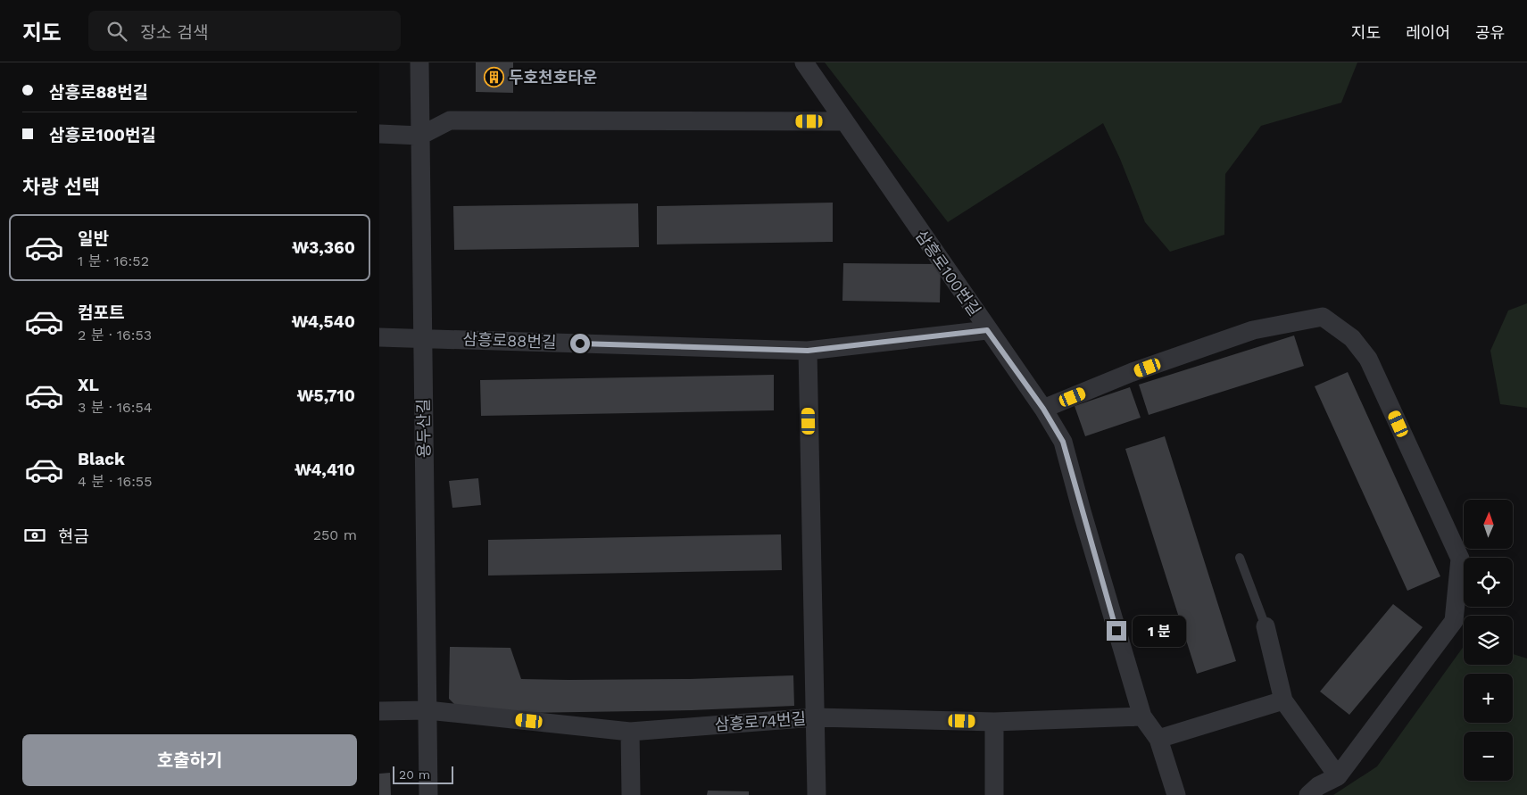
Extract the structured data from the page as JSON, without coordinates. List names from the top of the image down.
{
  "streets": {
    "street": [
      "삼흥로100번길",
      "삼흥로88번길",
      "용두산길",
      "삼흥로74번길"
    ]
  },
  "crossings": [
    ["삼흥로100번길", "삼흥로88번길"],
    ["삼흥로100번길", "삼흥로74번길"],
    ["삼흥로88번길", "용두산길"],
    ["용두산길", "삼흥로74번길"]
  ],
  "places": {
    "building": ["두호천호타운"]
  },
  "scale_bar": "20 m",
  "north": "top",
  "page": {
    "header": "지도",
    "search": "장소 검색",
    "nav": ["지도", "레이어", "공유"],
    "banner": ["삼흥로88번길", "삼흥로100번길"],
    "heading": "차량 선택",
    "list": [
      {
        "name": "일반",
        "note": "1 분 · 16:52",
        "value": "₩3,360"
      },
      {
        "name": "컴포트",
        "note": "2 분 · 16:53",
        "value": "₩4,540"
      },
      {
        "name": "XL",
        "note": "3 분 · 16:54",
        "value": "₩5,710"
      },
      {
        "name": "Black",
        "note": "4 분 · 16:55",
        "value": "₩4,410"
      }
    ],
    "map_buttons": ["+", "−"],
    "pay": ["현금", "250 m"],
    "bubble": "1 분",
    "buttons": "호출하기",
    "scale": "20 m"
  }
}
